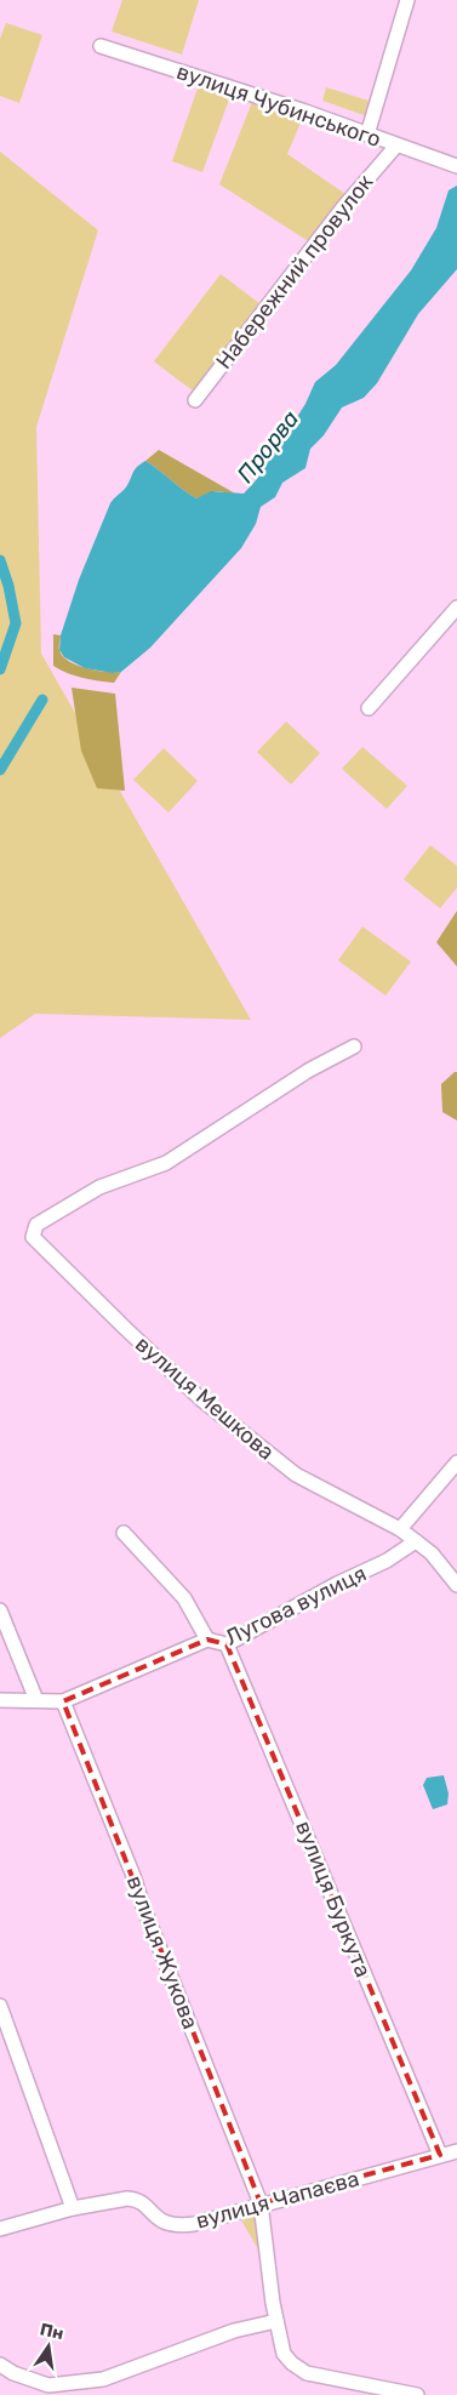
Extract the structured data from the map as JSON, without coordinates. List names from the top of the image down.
{
  "streets": {
    "street": [
      "вулиця Чубинського",
      "Набережний провулок",
      "вулиця Мешкова",
      "Лугова вулиця",
      "вулиця Буркута",
      "вулиця Жукова",
      "вулиця Чапаєва"
    ]
  },
  "crossings": [
    ["вулиця Чубинського", "Набережний провулок"],
    ["вулиця Мешкова", "Лугова вулиця"],
    ["Лугова вулиця", "вулиця Буркута"],
    ["Лугова вулиця", "вулиця Жукова"],
    ["вулиця Буркута", "вулиця Чапаєва"],
    ["вулиця Жукова", "вулиця Чапаєва"]
  ],
  "water": ["Прорва"],
  "north": "top"
}
